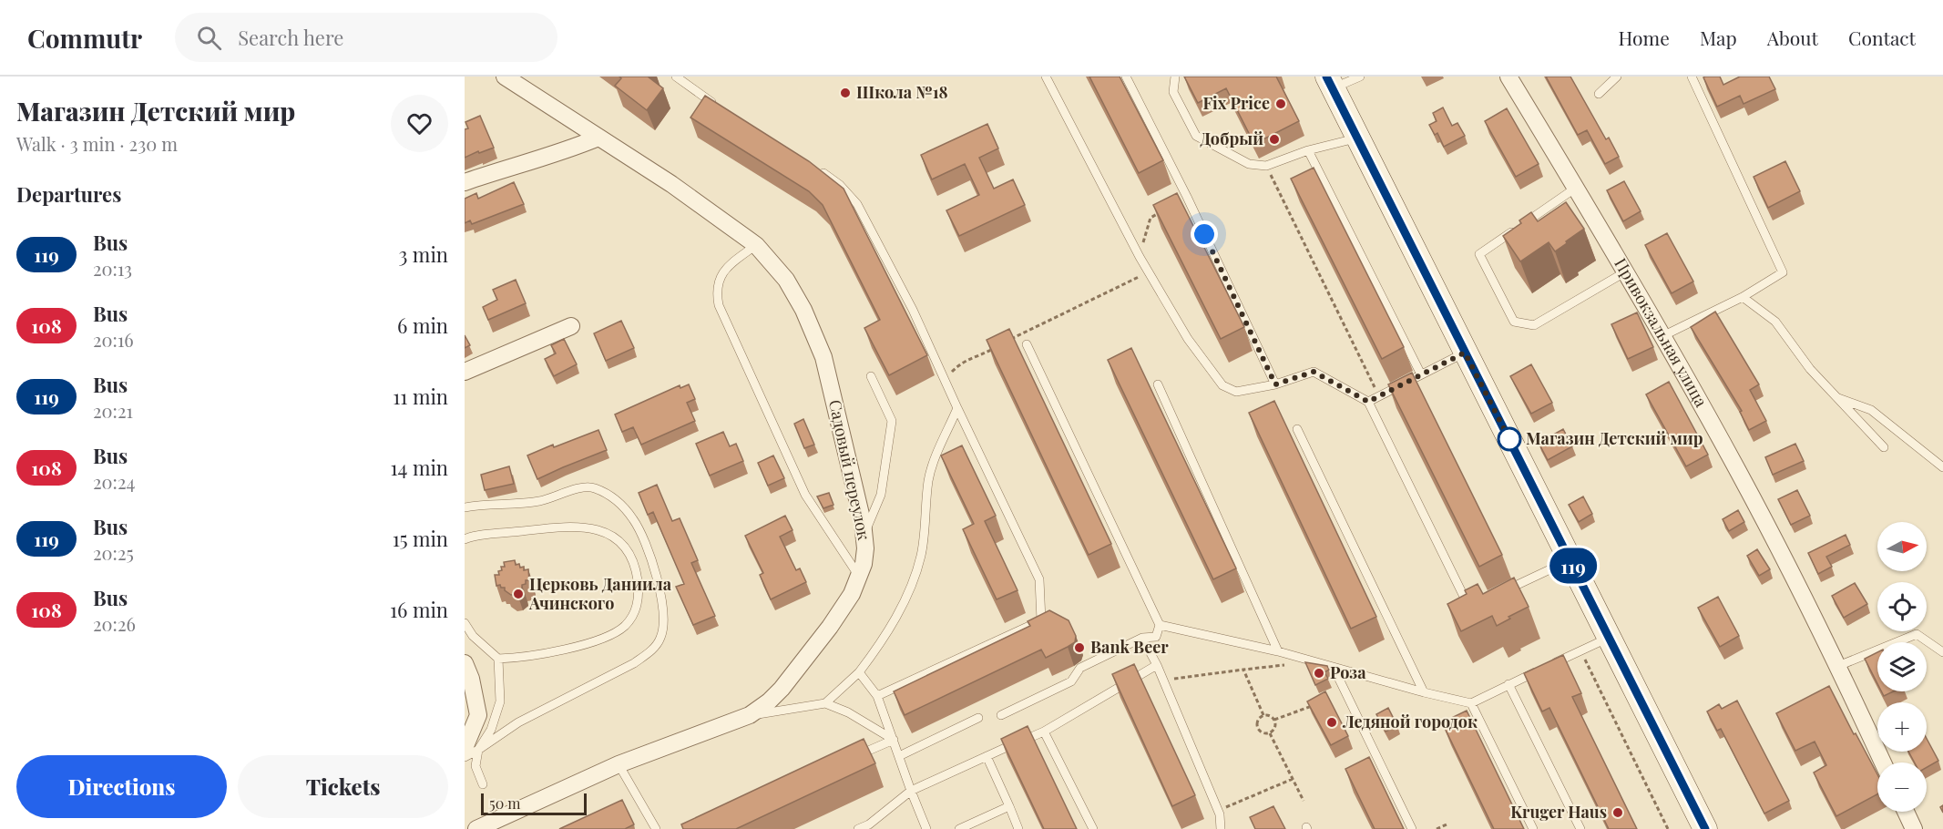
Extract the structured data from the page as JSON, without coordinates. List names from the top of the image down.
{
  "streets": {
    "street": ["Привокзальная улица", "Садовый переулок"]
  },
  "places": [
    "Школа №18",
    "Fix Price",
    "Добрый",
    "Магазин Детский мир",
    "Церковь Даниила Ачинского",
    "Bank Beer",
    "Роза",
    "Ледяной городок",
    "Kruger Haus"
  ],
  "lines": ["bus line 119"],
  "scale_bar": "50 m",
  "north": "right",
  "page": {
    "header": "Commutr",
    "search": "Search here",
    "nav": [
      "Home",
      "Map",
      "About",
      "Contact"
    ],
    "heading": [
      ["Магазин Детский мир", "Walk · 3 min · 230 m"],
      "Departures"
    ],
    "on_map": "119",
    "list": [
      {
        "mark": "119",
        "name": "Bus",
        "note": "20:13",
        "value": "3 min"
      },
      {
        "mark": "108",
        "name": "Bus",
        "note": "20:16",
        "value": "6 min"
      },
      {
        "mark": "119",
        "name": "Bus",
        "note": "20:21",
        "value": "11 min"
      },
      {
        "mark": "108",
        "name": "Bus",
        "note": "20:24",
        "value": "14 min"
      },
      {
        "mark": "119",
        "name": "Bus",
        "note": "20:25",
        "value": "15 min"
      },
      {
        "mark": "108",
        "name": "Bus",
        "note": "20:26",
        "value": "16 min"
      }
    ],
    "map_buttons": ["+", "−"],
    "buttons": ["Directions", "Tickets"],
    "scale": "50 m"
  }
}
